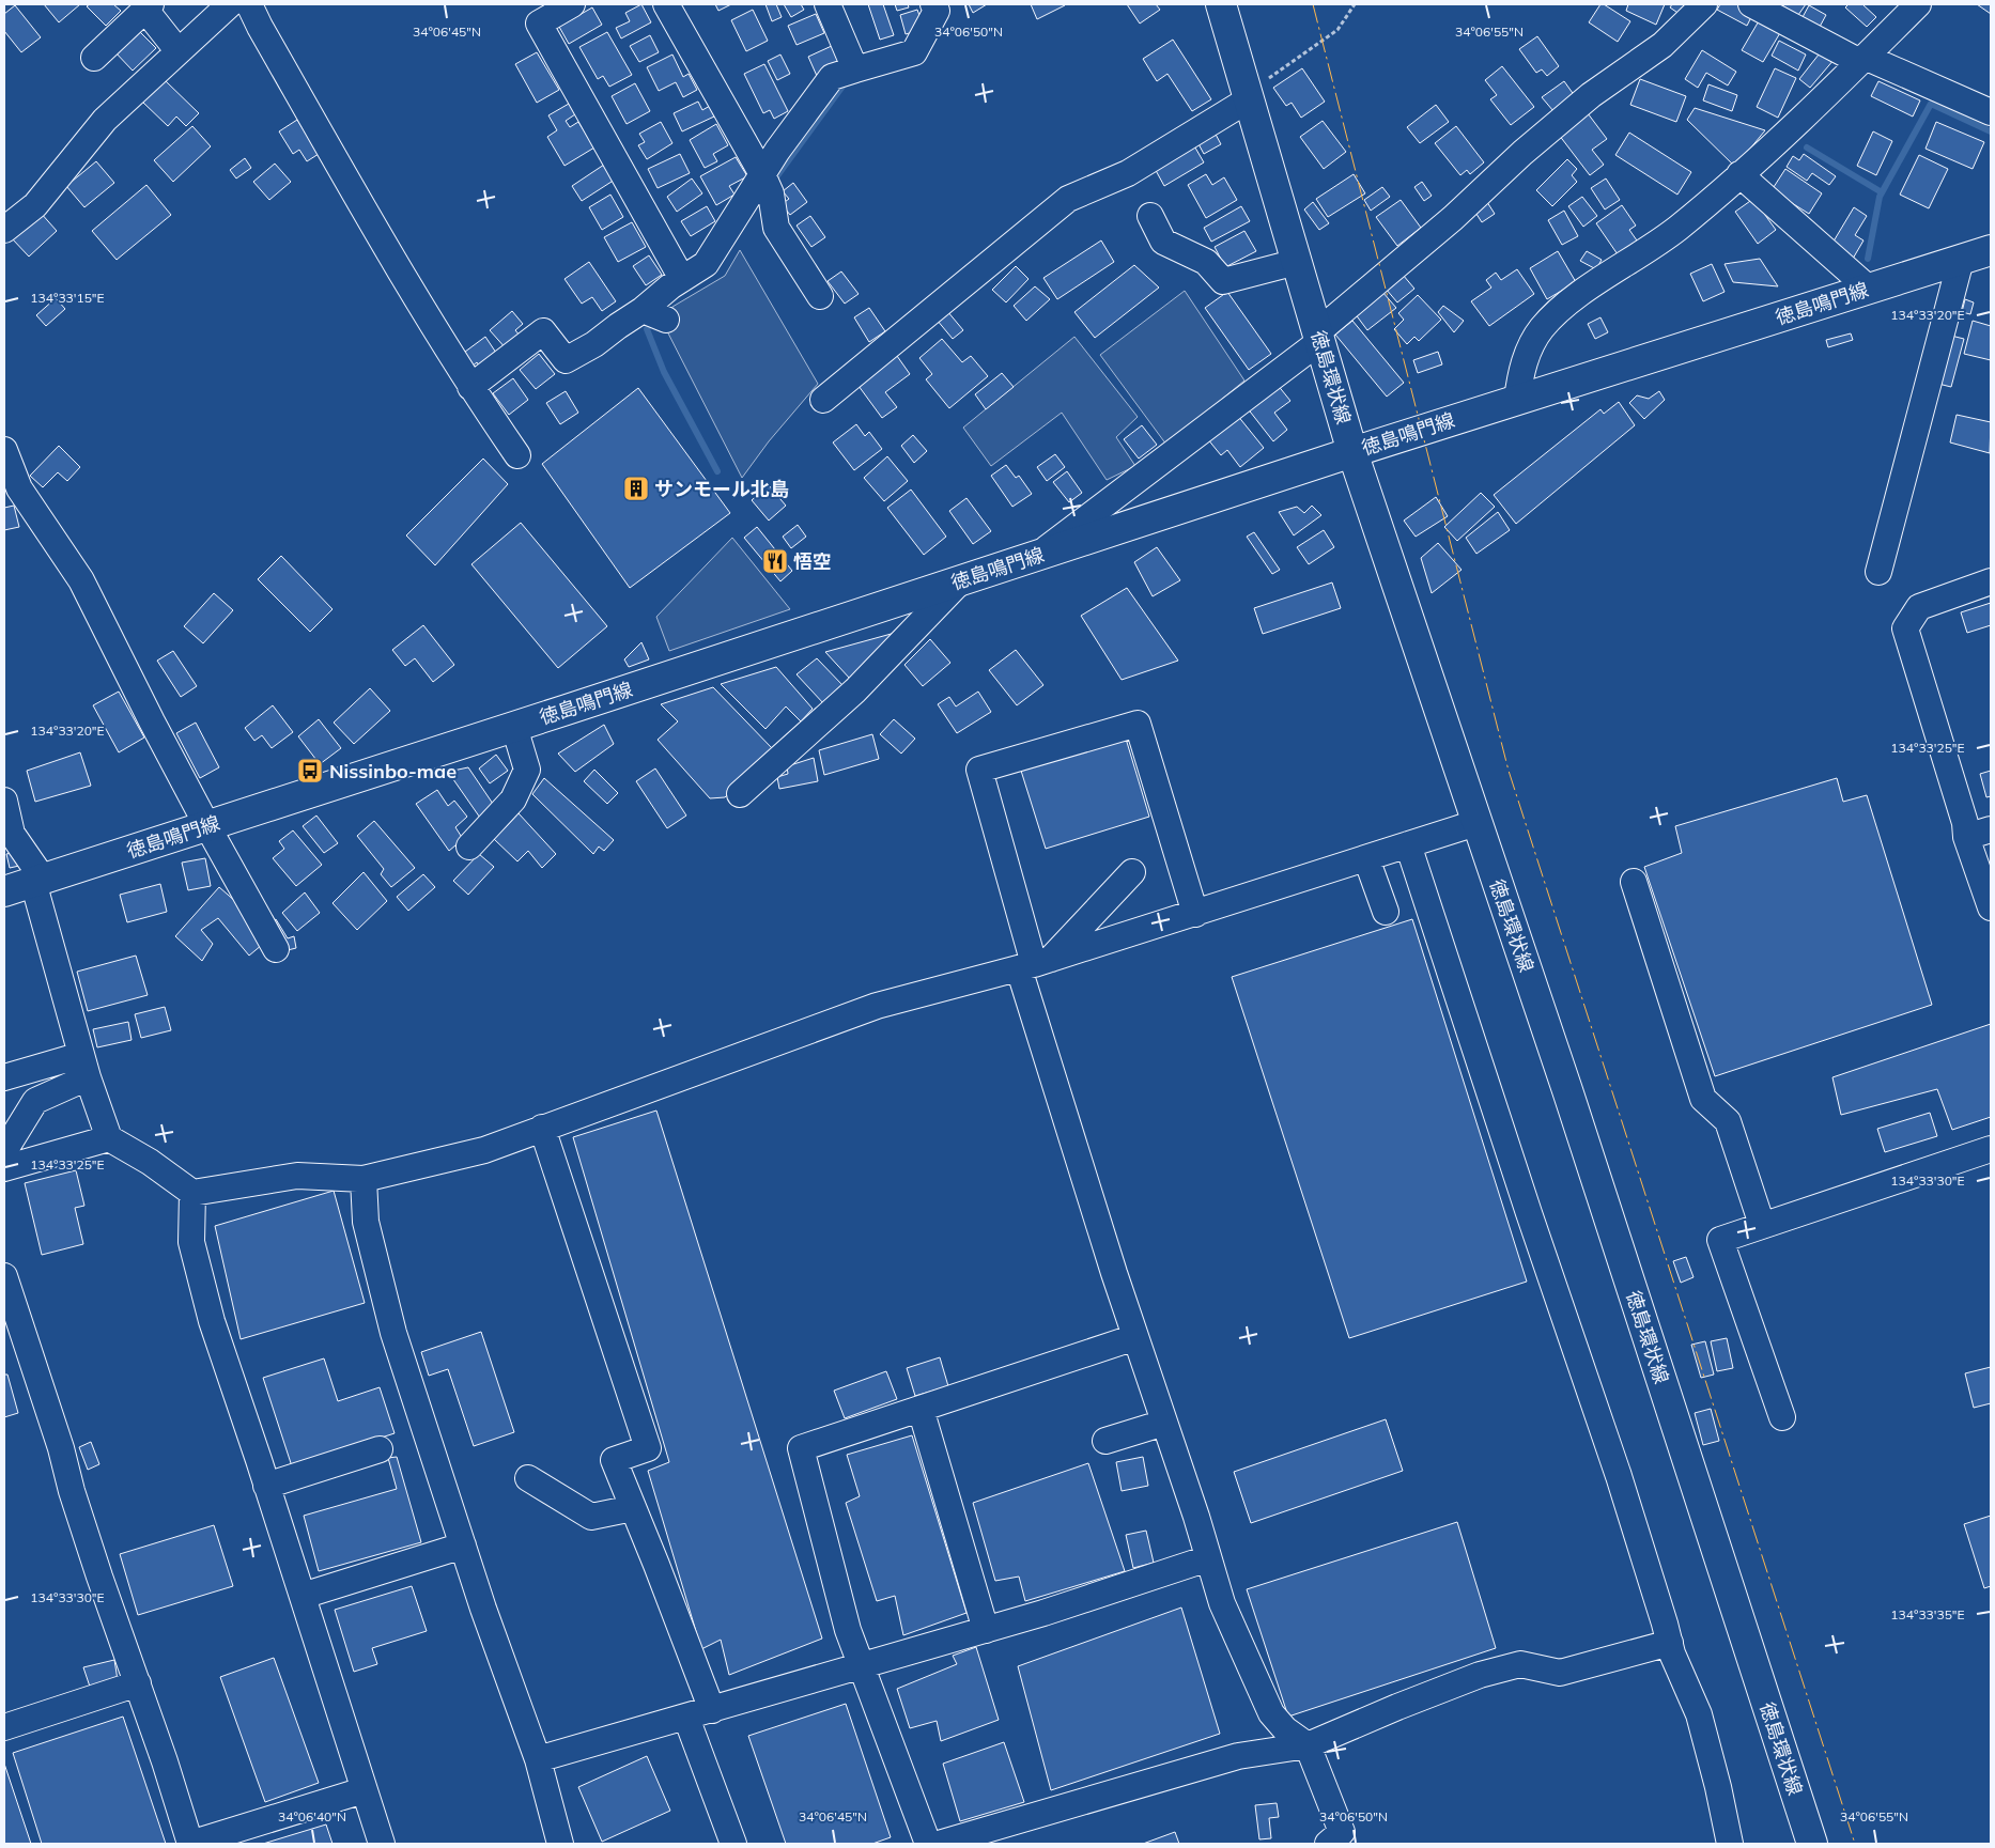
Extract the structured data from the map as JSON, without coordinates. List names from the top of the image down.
{
  "streets": {
    "main road": ["徳島鳴門線", "徳島環状線"]
  },
  "crossings": [
    ["徳島鳴門線", "徳島環状線"]
  ],
  "places": {
    "building": ["サンモール北島"],
    "restaurant": ["悟空"],
    "bus stop": ["Nissinbo-mae"]
  },
  "coordinates": [
    "34°06'45\"N",
    "34°06'50\"N",
    "34°06'55\"N",
    "134°33'15\"E",
    "134°33'20\"E",
    "134°33'25\"E",
    "134°33'30\"E",
    "134°33'35\"E",
    "34°06'40\"N"
  ]
}
